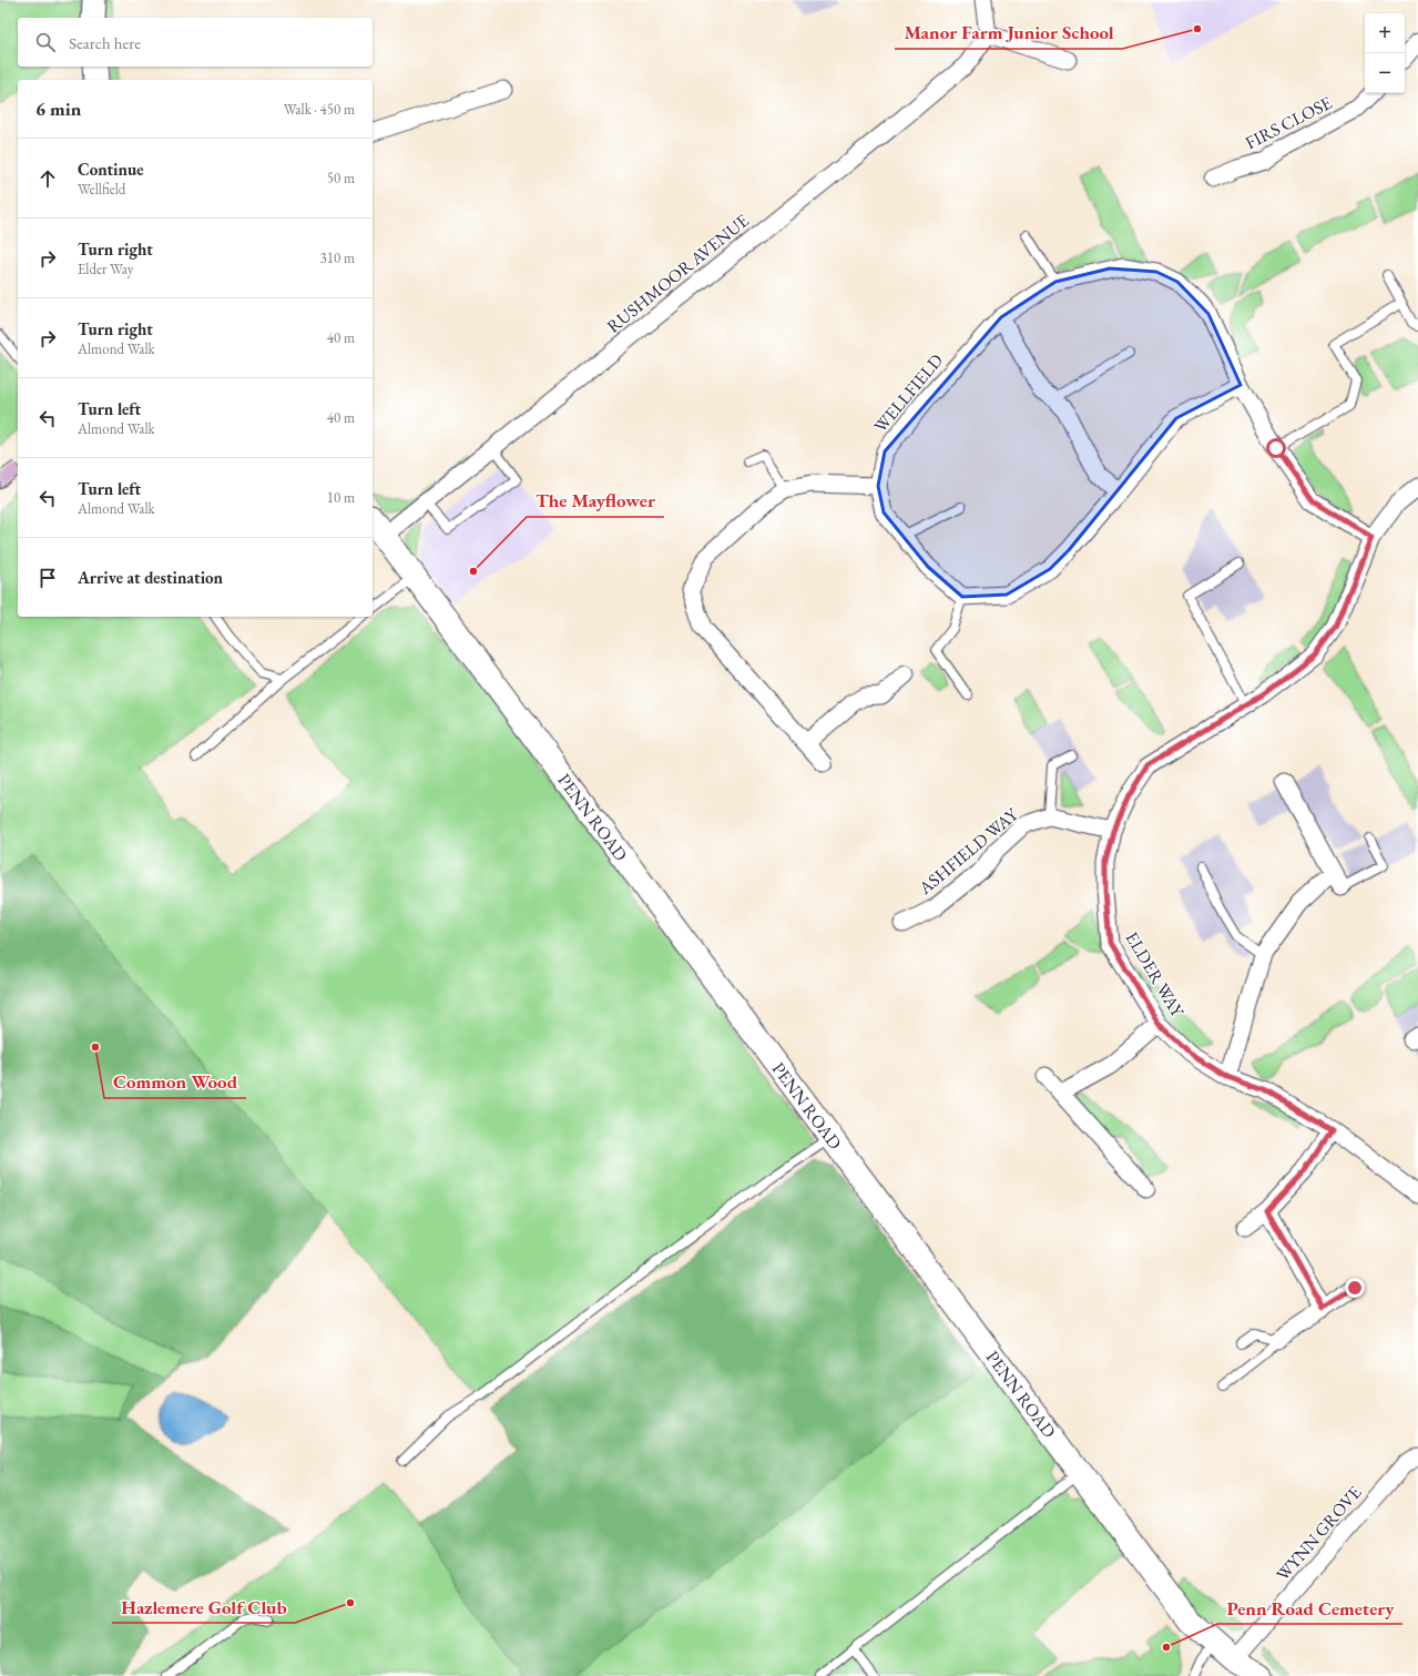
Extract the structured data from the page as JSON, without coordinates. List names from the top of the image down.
{
  "streets": {
    "main road": ["PENN ROAD"],
    "street": [
      "FIRS CLOSE",
      "RUSHMOOR AVENUE",
      "WELLFIELD",
      "ASHFIELD WAY",
      "ELDER WAY",
      "WYNN GROVE"
    ]
  },
  "crossings": [
    ["RUSHMOOR AVENUE", "PENN ROAD"],
    ["WELLFIELD", "ELDER WAY"],
    ["PENN ROAD", "WYNN GROVE"]
  ],
  "places": [
    "Manor Farm Junior School",
    "The Mayflower",
    "Common Wood",
    "Hazlemere Golf Club",
    "Penn Road Cemetery"
  ],
  "page": {
    "map_buttons": ["+", "−"],
    "search": "Search here",
    "heading": ["6 min", "Walk · 450 m"],
    "list": [
      ["Continue", "Wellfield", "50 m"],
      ["Turn right", "Elder Way", "310 m"],
      ["Turn right", "Almond Walk", "40 m"],
      ["Turn left", "Almond Walk", "40 m"],
      ["Turn left", "Almond Walk", "10 m"],
      "Arrive at destination"
    ]
  }
}
